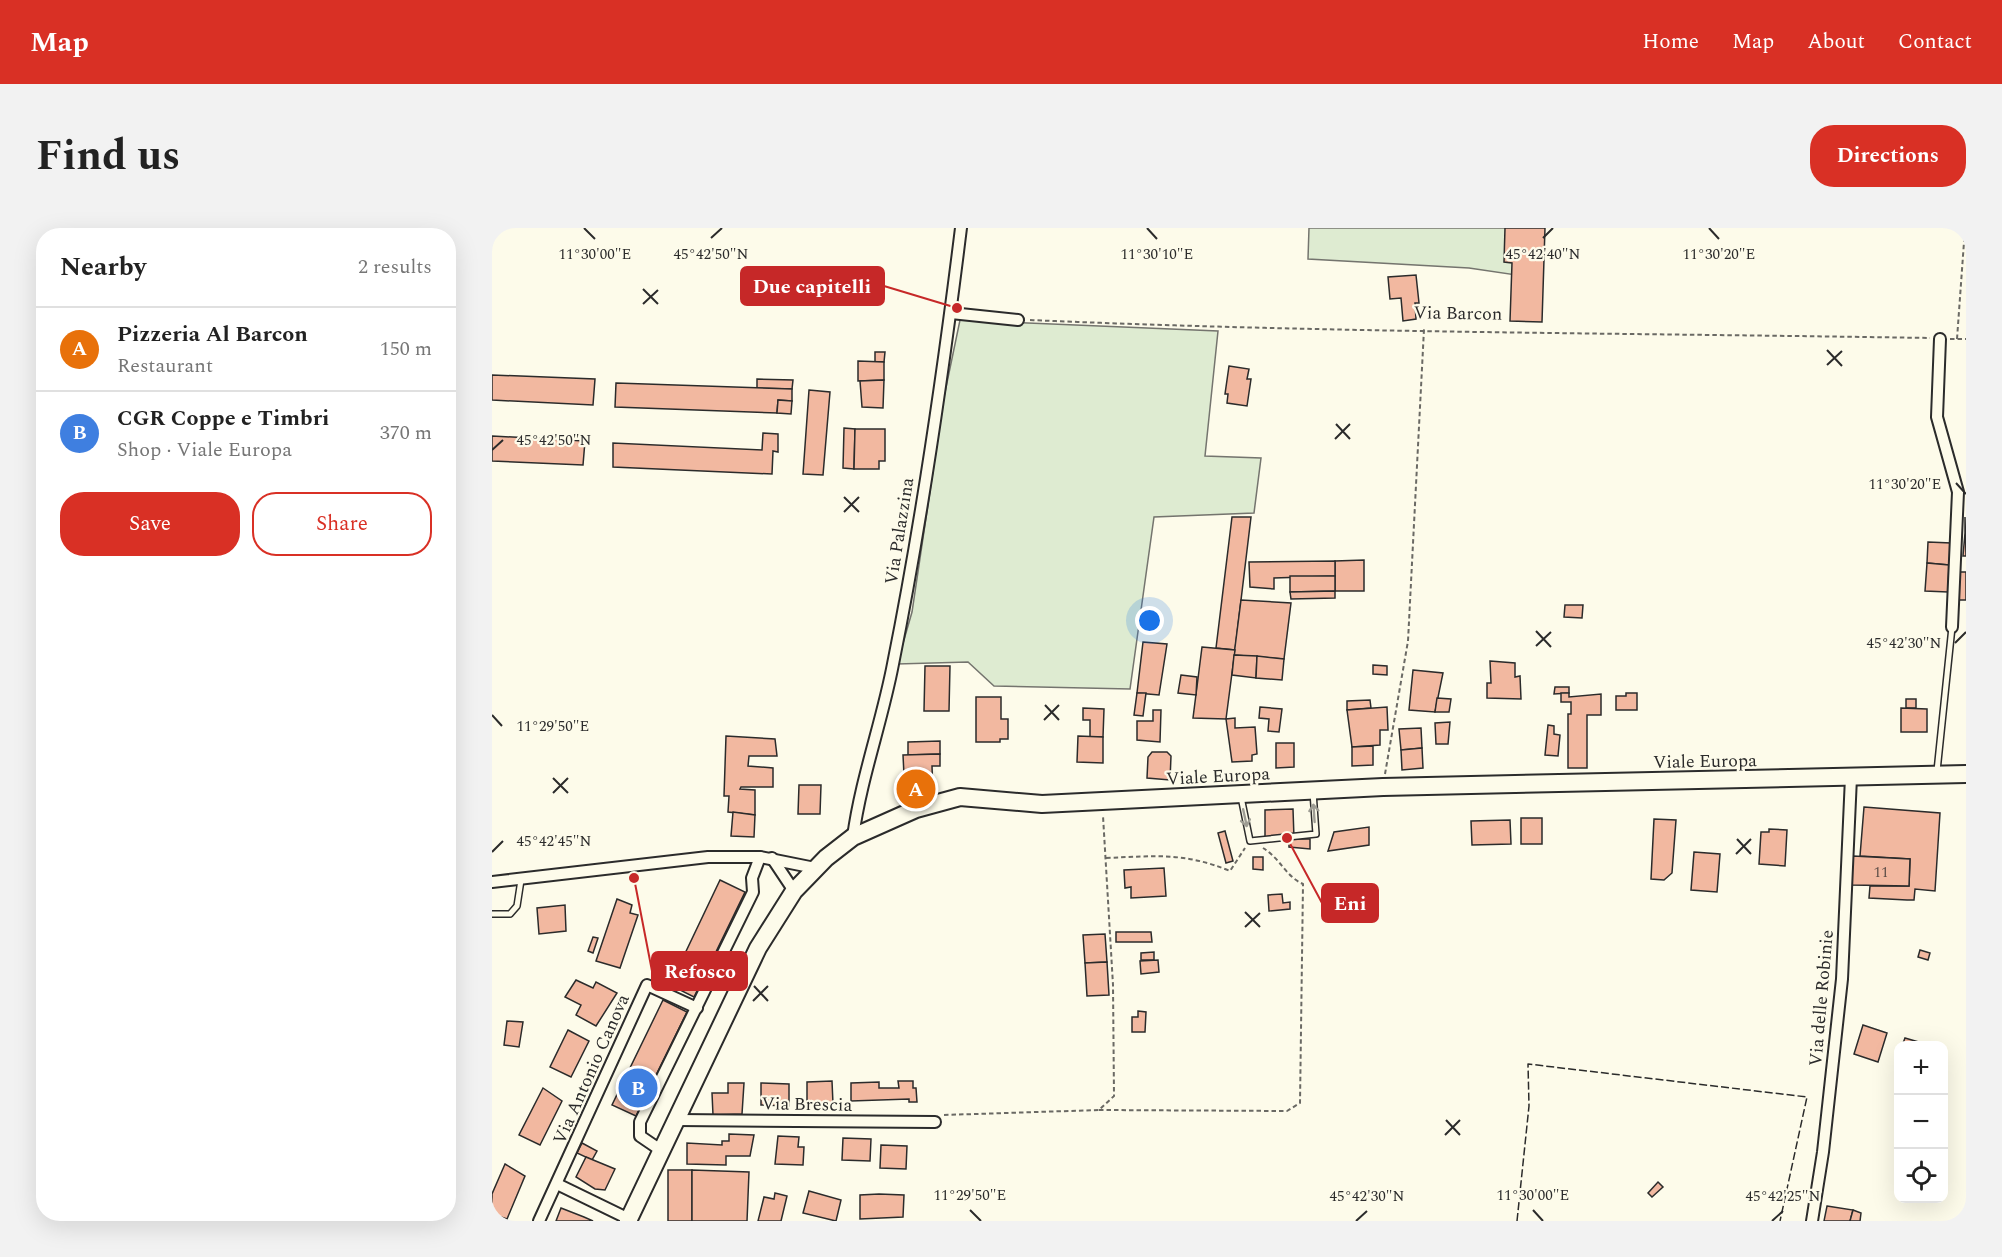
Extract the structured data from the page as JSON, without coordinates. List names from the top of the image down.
{
  "streets": {
    "main road": ["Viale Europa"],
    "street": [
      "Via Palazzina",
      "Via delle Robinie",
      "Via Antonio Canova",
      "Via Brescia"
    ],
    "path": ["Via Barcon"]
  },
  "crossings": [
    ["Via Palazzina", "Viale Europa"],
    ["Viale Europa", "Via delle Robinie"],
    ["Viale Europa", "Via Brescia"]
  ],
  "places": ["Due capitelli", "Eni", "Refosco"],
  "house_numbers": ["11"],
  "page": {
    "header": "Map",
    "nav": [
      "Home",
      "Map",
      "About",
      "Contact"
    ],
    "title": "Find us",
    "buttons": [
      "Directions",
      ["Save", "Share"]
    ],
    "heading": ["Nearby", "2 results"],
    "list": [
      {
        "mark": "A",
        "name": "Pizzeria Al Barcon",
        "note": "Restaurant",
        "value": "150 m"
      },
      {
        "mark": "B",
        "name": "CGR Coppe e Timbri",
        "note": "Shop · Viale Europa",
        "value": "370 m"
      }
    ],
    "pins": ["A", "B"],
    "map_buttons": ["+", "−"]
  },
  "coordinates": [
    "45°42'50\"N",
    "45°42'40\"N",
    "11°30'20\"E",
    "11°30'00\"E",
    "11°30'10\"E",
    "45°42'30\"N",
    "11°29'50\"E",
    "45°42'45\"N",
    "45°42'25\"N"
  ]
}
